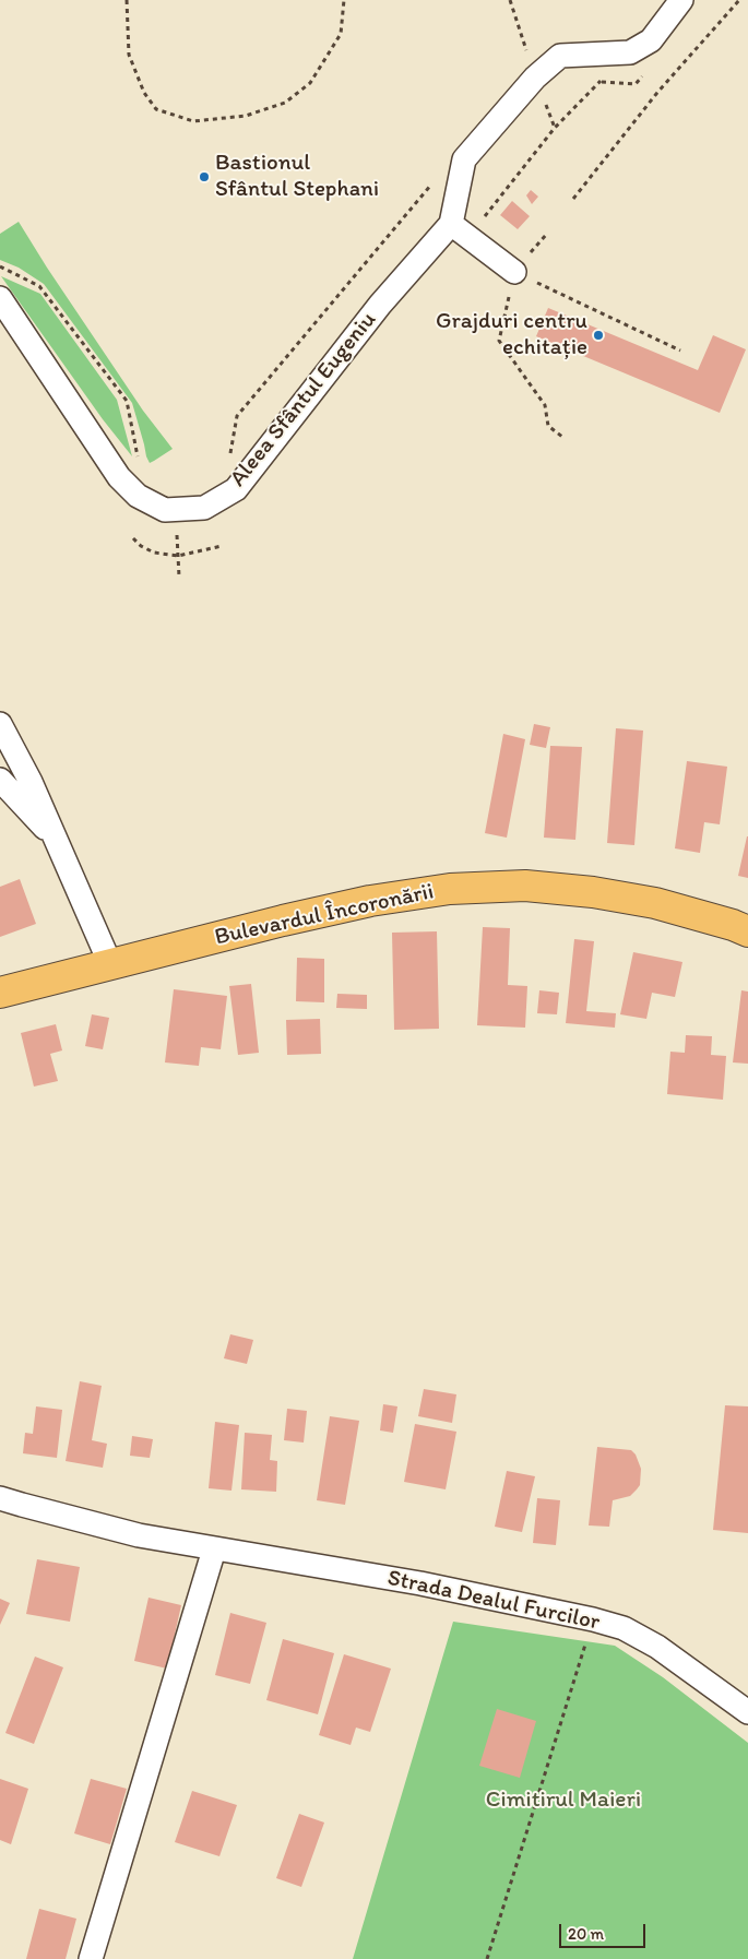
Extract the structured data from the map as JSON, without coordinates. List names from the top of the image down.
{
  "streets": {
    "main road": ["Bulevardul Încoronării"],
    "street": ["Aleea Sfântul Eugeniu", "Strada Dealul Furcilor"]
  },
  "parks": ["Cimitirul Maieri"],
  "places": ["Bastionul Sfântul Stephani", "Grajduri centru echitație"],
  "scale_bar": "20 m"
}
